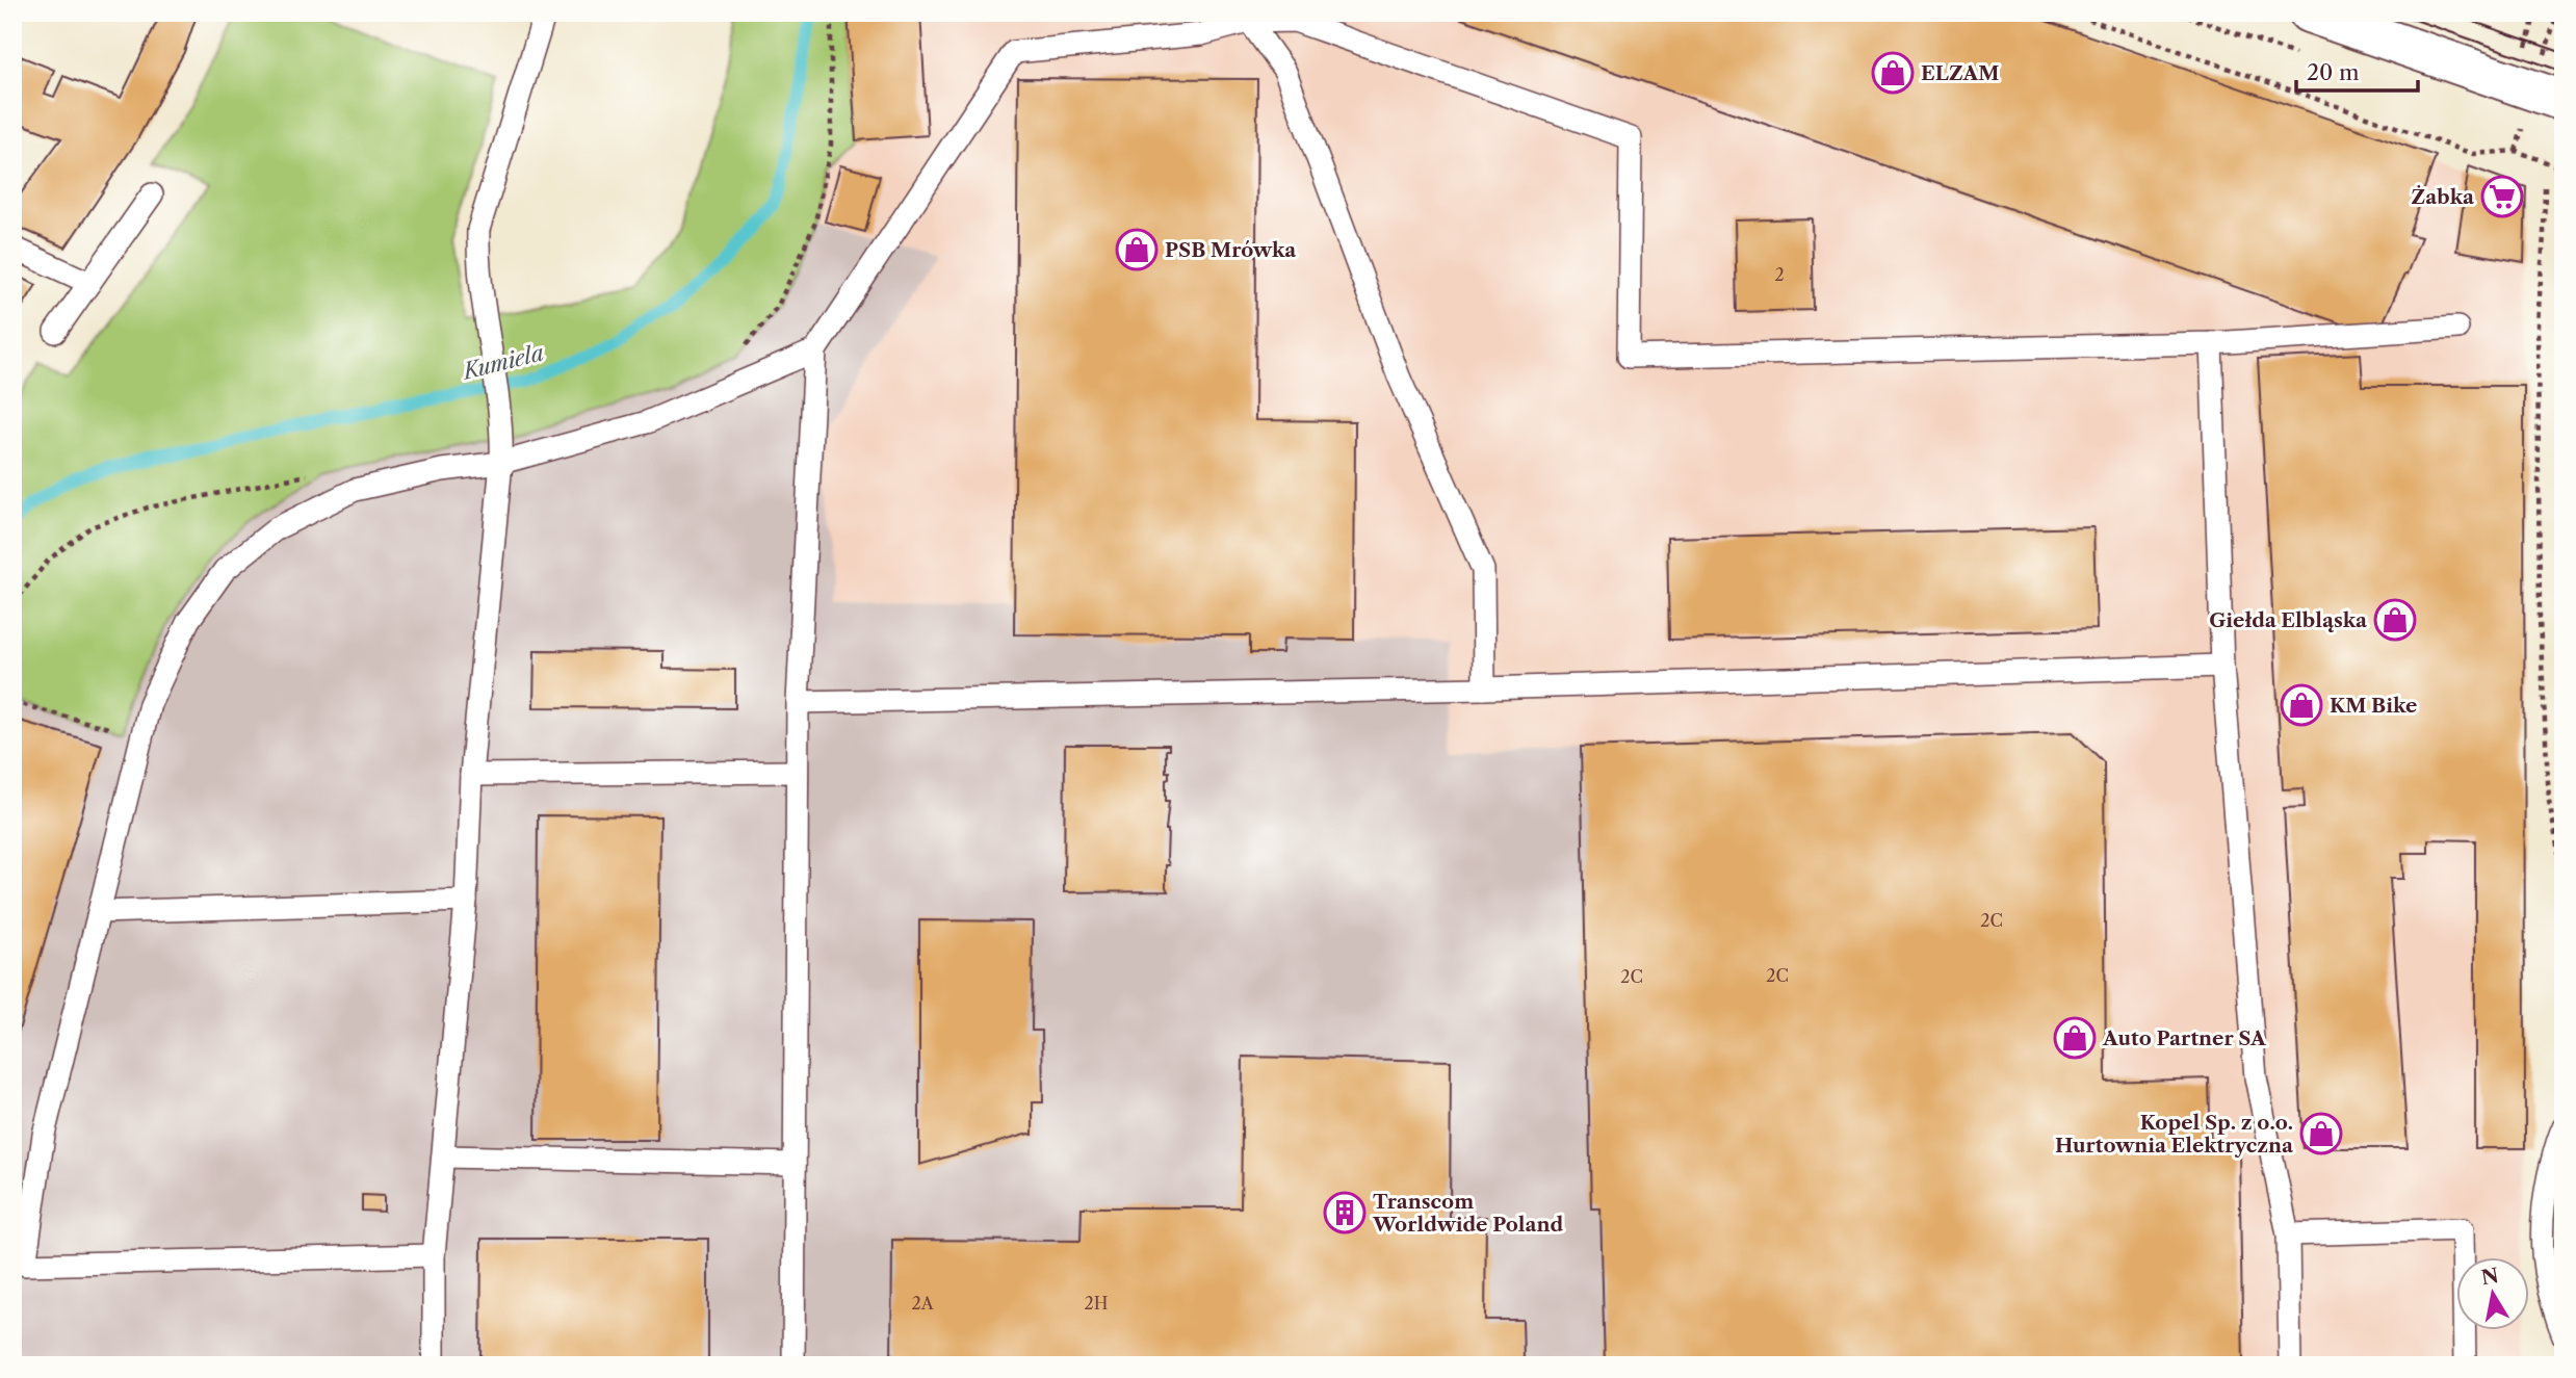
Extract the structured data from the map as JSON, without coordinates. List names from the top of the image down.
{
  "water": ["Kumiela"],
  "places": {
    "shop": [
      "ELZAM",
      "PSB Mrówka",
      "Giełda Elbląska",
      "KM Bike",
      "Auto Partner SA",
      "Kopel Sp. z o.o. Hurtownia Elektryczna"
    ],
    "supermarket": ["Żabka"],
    "building": ["Transcom Worldwide Poland"]
  },
  "house_numbers": [
    "2",
    "2C",
    "2C",
    "2C",
    "2A",
    "2H"
  ],
  "scale_bar": "20 m",
  "north": "top"
}
